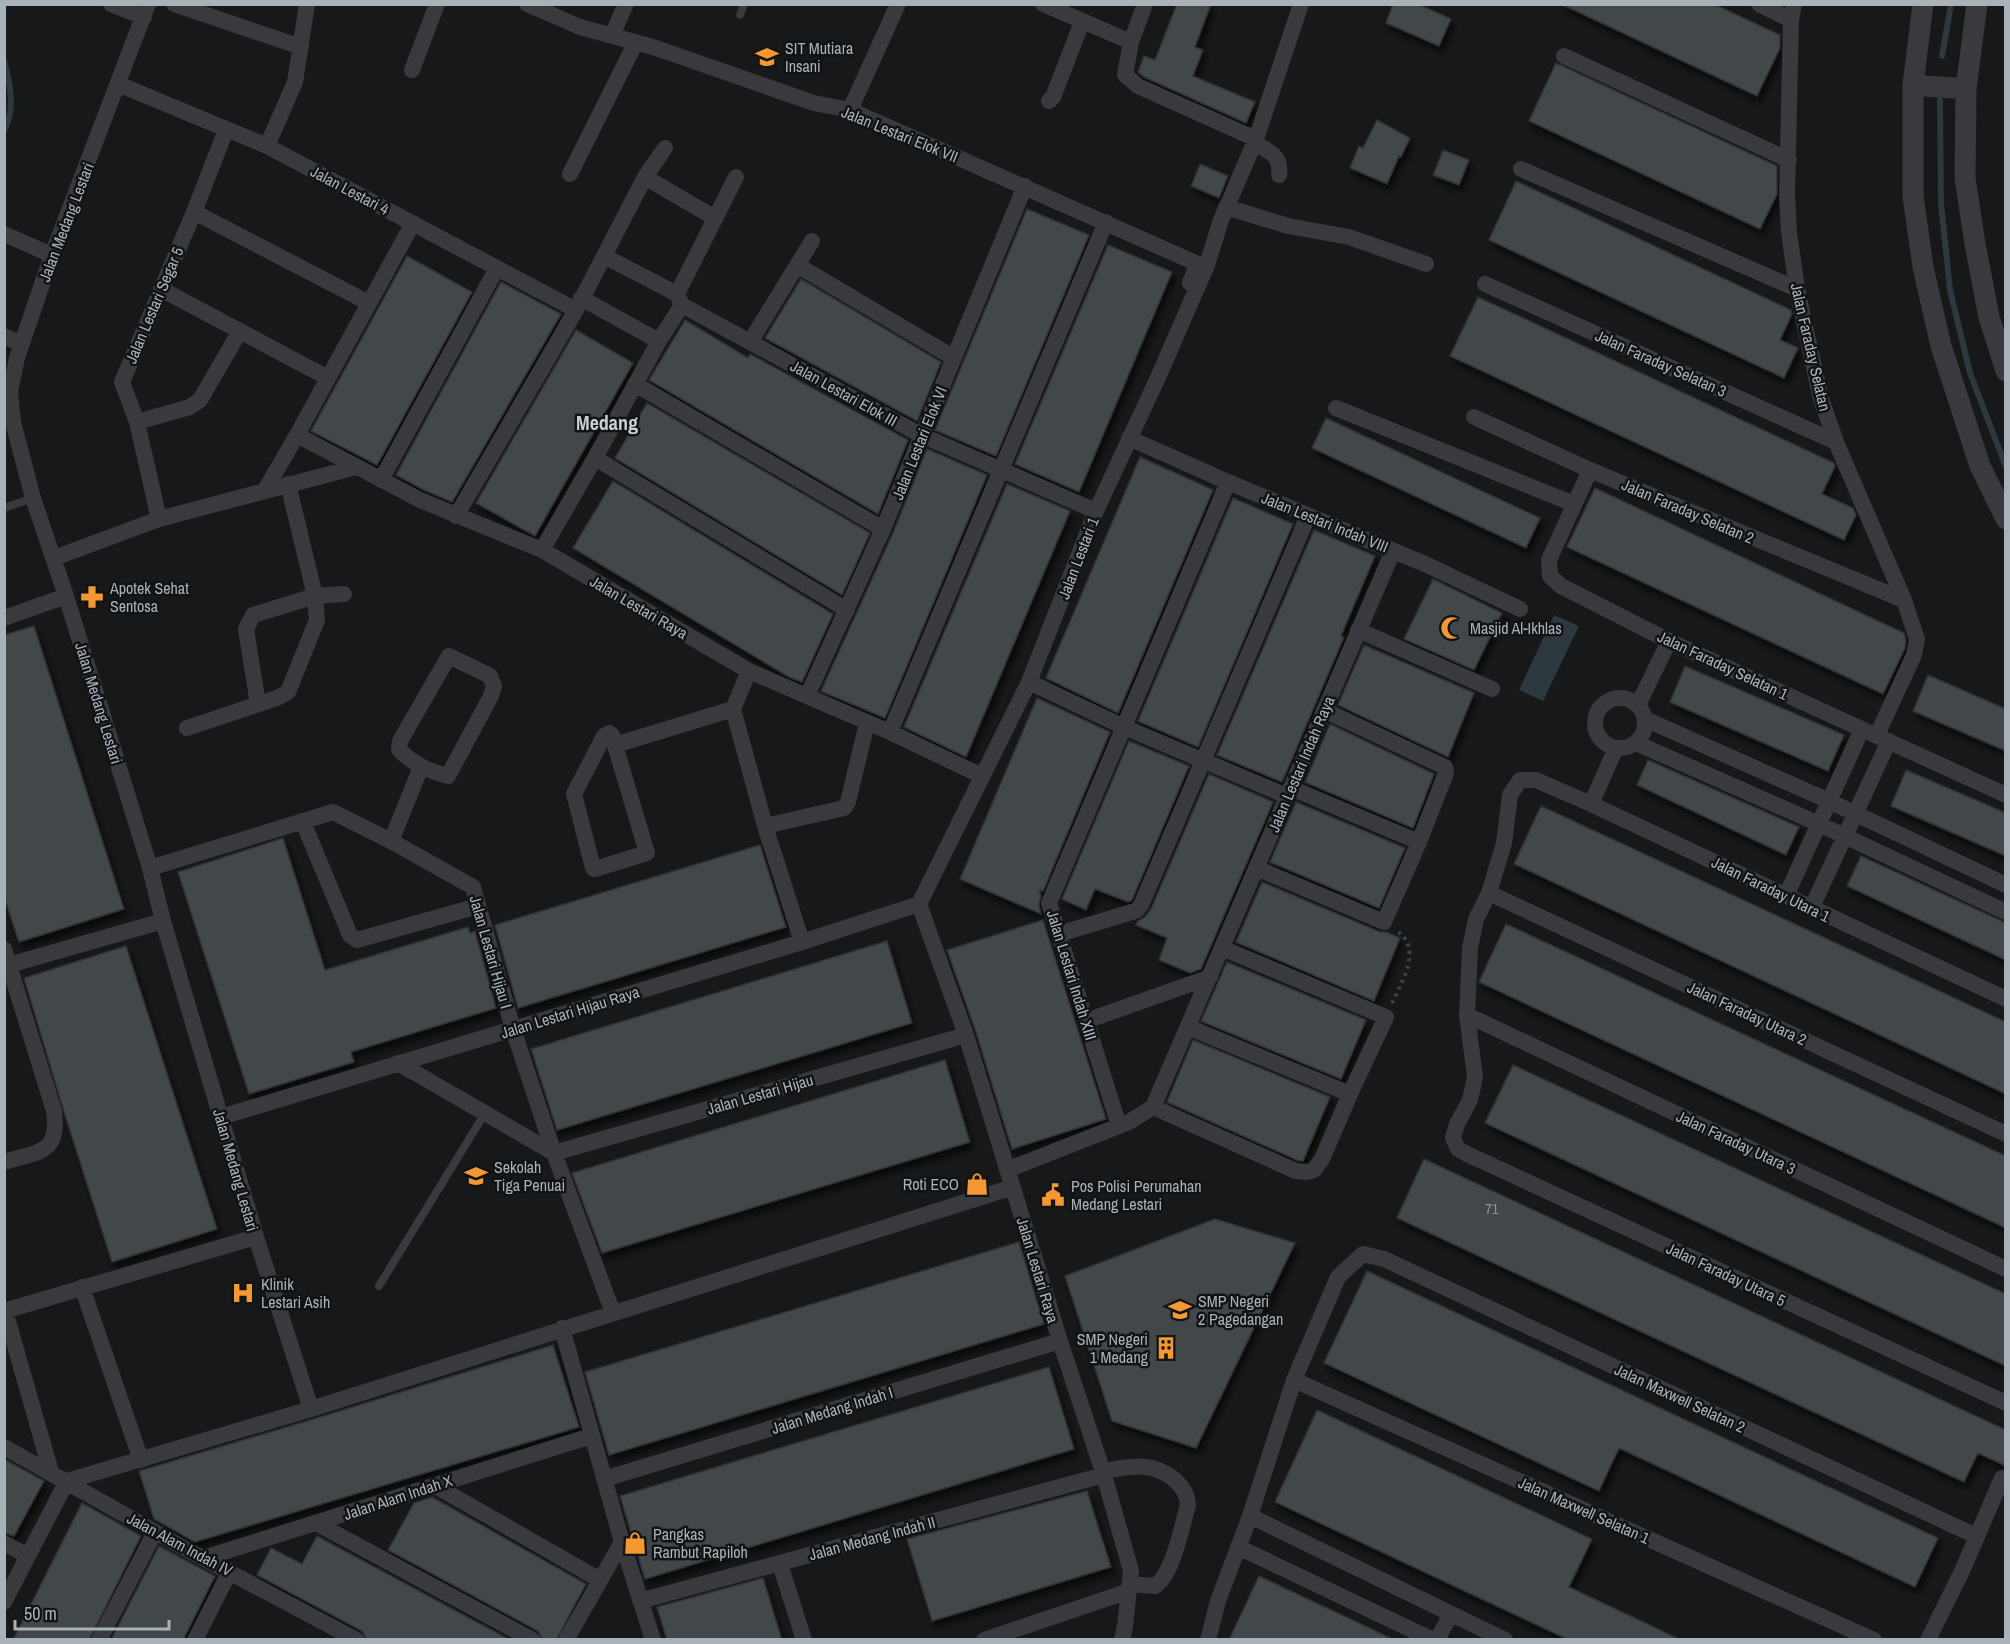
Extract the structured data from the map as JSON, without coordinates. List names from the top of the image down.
{
  "streets": {
    "street": [
      "Jalan Lestari Elok VII",
      "Jalan Lestari 4",
      "Jalan Medang Lestari",
      "Jalan Lestari Segar 5",
      "Jalan Faraday Selatan",
      "Jalan Faraday Selatan 3",
      "Jalan Lestari Elok III",
      "Jalan Lestari Elok VI",
      "Jalan Faraday Selatan 2",
      "Jalan Lestari Indah VIII",
      "Jalan Lestari 1",
      "Jalan Lestari Raya",
      "Jalan Faraday Selatan 1",
      "Jalan Lestari Indah Raya",
      "Jalan Faraday Utara 1",
      "Jalan Lestari Hijau I",
      "Jalan Lestari Indah XIII",
      "Jalan Lestari Hijau Raya",
      "Jalan Faraday Utara 2",
      "Jalan Lestari Hijau",
      "Jalan Faraday Utara 3",
      "Jalan Faraday Utara 5",
      "Jalan Maxwell Selatan 2",
      "Jalan Medang Indah I",
      "Jalan Alam Indah X",
      "Jalan Maxwell Selatan 1",
      "Jalan Medang Indah II",
      "Jalan Alam Indah IV"
    ]
  },
  "crossings": [
    ["Jalan Lestari Elok VII", "Jalan Lestari Elok VI"],
    ["Jalan Lestari Elok VII", "Jalan Lestari 1"],
    ["Jalan Lestari 4", "Jalan Medang Lestari"],
    ["Jalan Lestari 4", "Jalan Lestari Segar 5"],
    ["Jalan Medang Lestari", "Jalan Lestari Hijau I"],
    ["Jalan Medang Lestari", "Jalan Lestari Hijau Raya"],
    ["Jalan Faraday Selatan", "Jalan Faraday Selatan 3"],
    ["Jalan Faraday Selatan", "Jalan Faraday Selatan 2"],
    ["Jalan Faraday Selatan", "Jalan Faraday Selatan 1"],
    ["Jalan Lestari Elok III", "Jalan Lestari Elok VI"],
    ["Jalan Lestari Elok III", "Jalan Lestari 1"],
    ["Jalan Lestari Elok VI", "Jalan Lestari Raya"],
    ["Jalan Faraday Selatan 2", "Jalan Faraday Selatan 1"],
    ["Jalan Lestari Indah VIII", "Jalan Lestari 1"],
    ["Jalan Lestari Indah VIII", "Jalan Lestari Indah Raya"],
    ["Jalan Lestari Indah VIII", "Jalan Lestari Indah XIII"],
    ["Jalan Lestari 1", "Jalan Lestari Raya"],
    ["Jalan Lestari 1", "Jalan Lestari Hijau Raya"],
    ["Jalan Lestari Raya", "Jalan Lestari Hijau Raya"],
    ["Jalan Lestari Raya", "Jalan Lestari Hijau"],
    ["Jalan Lestari Raya", "Jalan Medang Indah I"],
    ["Jalan Lestari Raya", "Jalan Medang Indah II"],
    ["Jalan Faraday Utara 1", "Jalan Faraday Utara 2"],
    ["Jalan Lestari Hijau I", "Jalan Lestari Hijau Raya"],
    ["Jalan Lestari Hijau I", "Jalan Lestari Hijau"],
    ["Jalan Faraday Utara 3", "Jalan Faraday Utara 5"],
    ["Jalan Maxwell Selatan 2", "Jalan Maxwell Selatan 1"],
    ["Jalan Alam Indah X", "Jalan Alam Indah IV"]
  ],
  "districts": ["Medang"],
  "places": {
    "school or university": ["SIT Mutiara Insani", "Sekolah Tiga Penuai", "SMP Negeri 2 Pagedangan"],
    "pharmacy": ["Apotek Sehat Sentosa"],
    "mosque": ["Masjid Al-Ikhlas"],
    "shop": ["Roti ECO", "Pangkas Rambut Rapiloh"],
    "public building": ["Pos Polisi Perumahan Medang Lestari"],
    "hospital": ["Klinik Lestari Asih"],
    "building": ["SMP Negeri 1 Medang"]
  },
  "house_numbers": ["71"],
  "scale_bar": "50 m"
}
